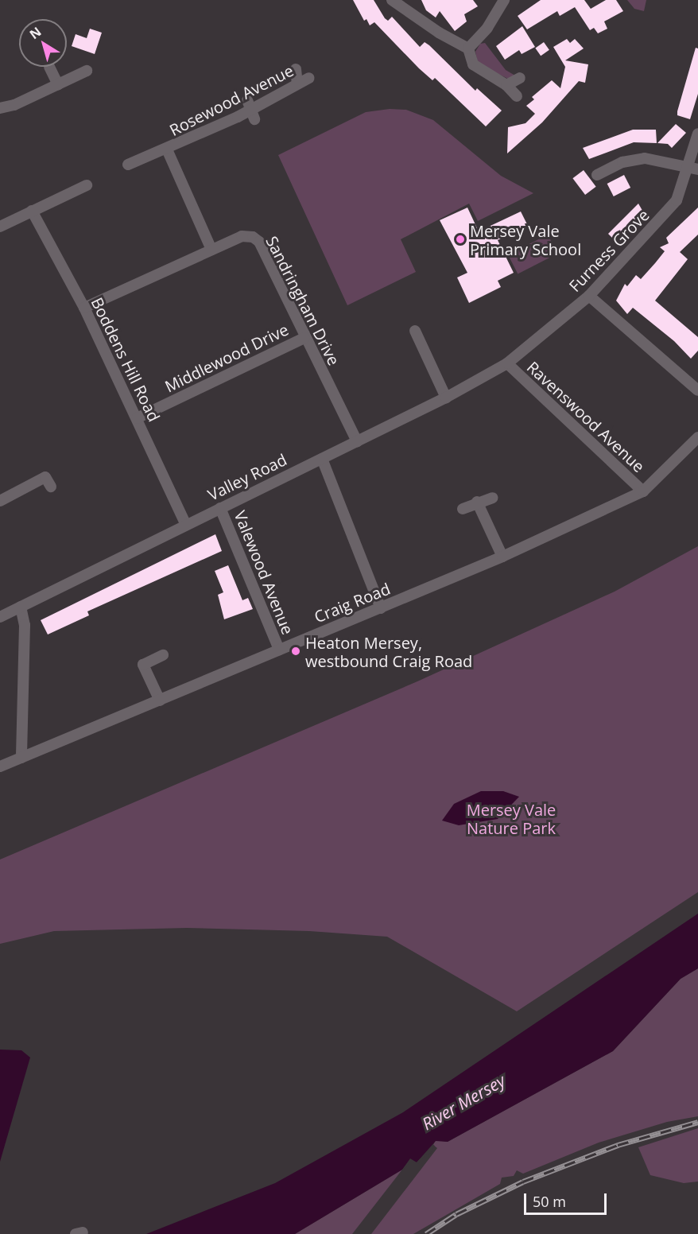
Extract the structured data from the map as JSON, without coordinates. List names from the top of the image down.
{
  "streets": {
    "street": [
      "Rosewood Avenue",
      "Furness Grove",
      "Sandringham Drive",
      "Middlewood Drive",
      "Boddens Hill Road",
      "Ravenswood Avenue",
      "Valley Road",
      "Valewood Avenue",
      "Craig Road"
    ]
  },
  "crossings": [
    ["Rosewood Avenue", "Sandringham Drive"],
    ["Furness Grove", "Ravenswood Avenue"],
    ["Furness Grove", "Valley Road"],
    ["Sandringham Drive", "Middlewood Drive"],
    ["Sandringham Drive", "Boddens Hill Road"],
    ["Sandringham Drive", "Valley Road"],
    ["Middlewood Drive", "Boddens Hill Road"],
    ["Boddens Hill Road", "Valley Road"],
    ["Ravenswood Avenue", "Valley Road"],
    ["Ravenswood Avenue", "Craig Road"],
    ["Valley Road", "Valewood Avenue"],
    ["Valewood Avenue", "Craig Road"]
  ],
  "water": ["River Mersey"],
  "parks": ["Mersey Vale Nature Park"],
  "places": ["Mersey Vale Primary School", "Heaton Mersey, westbound Craig Road"],
  "scale_bar": "50 m",
  "north": "top left"
}
